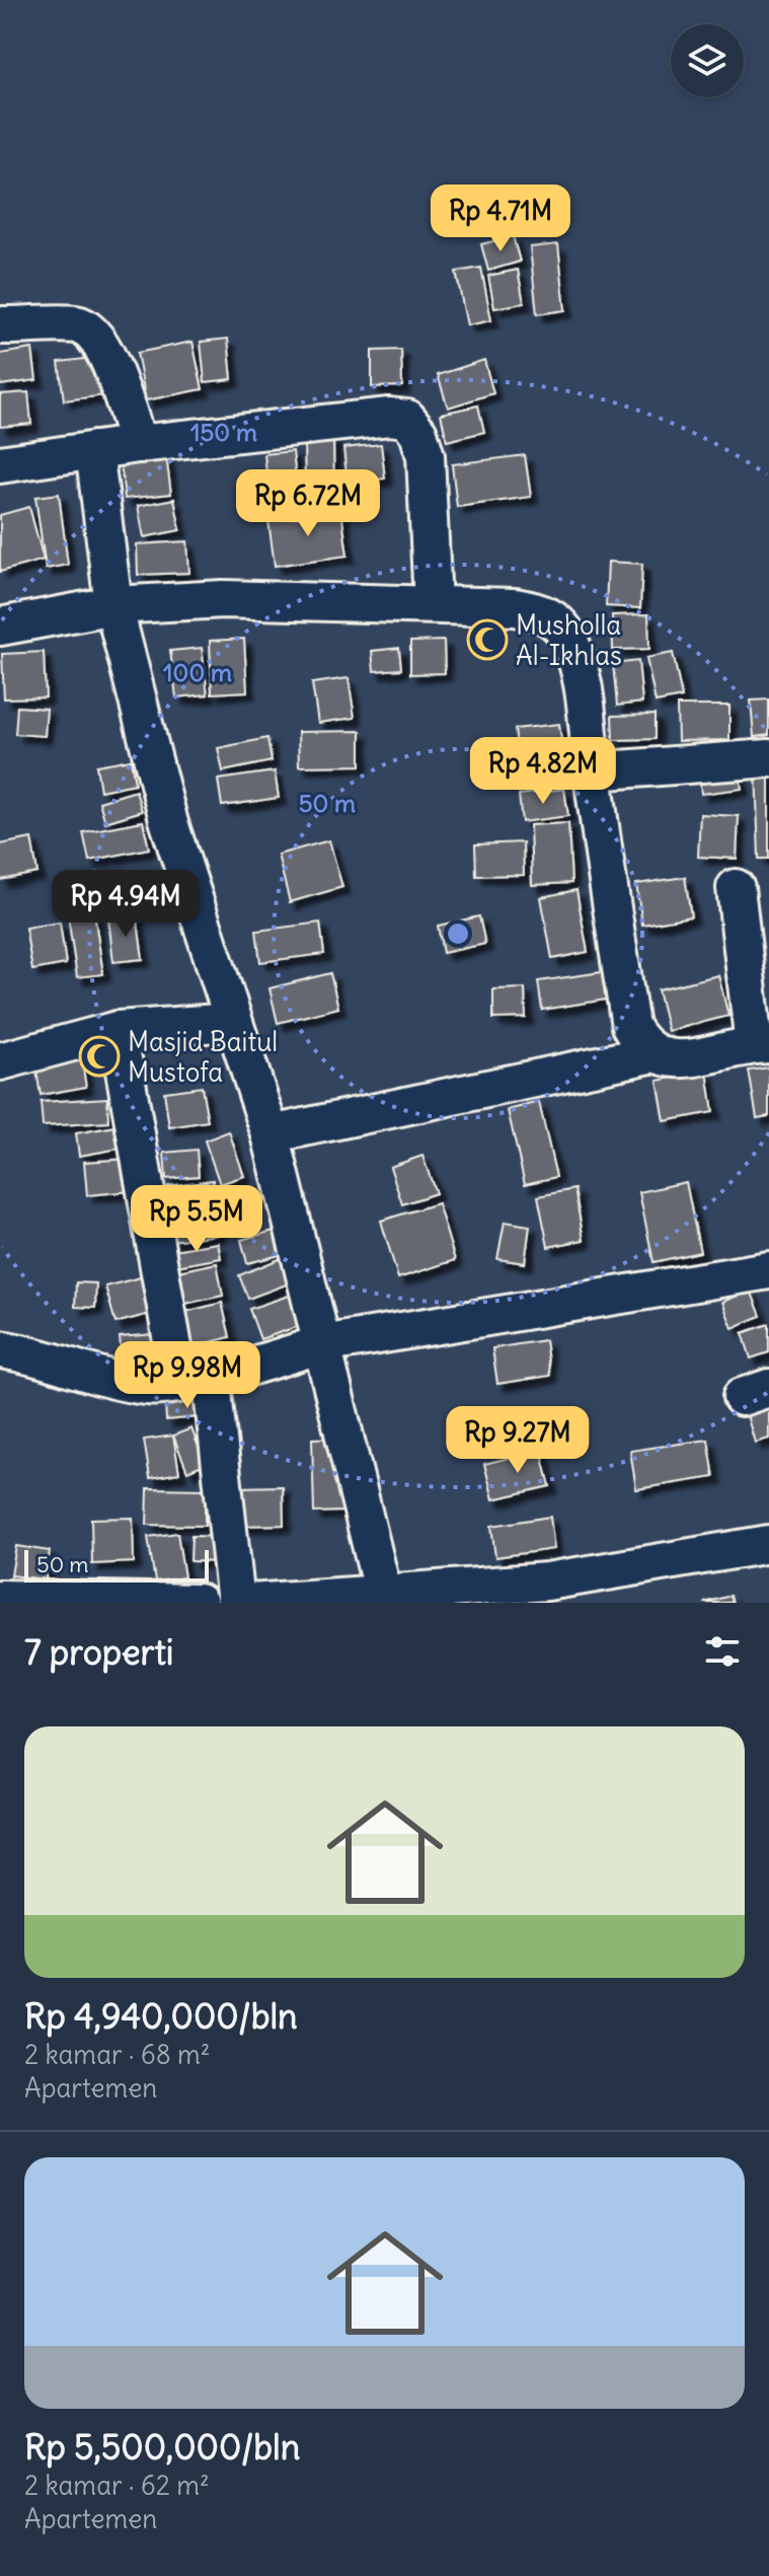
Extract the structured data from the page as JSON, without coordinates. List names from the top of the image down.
{
  "places": {
    "mosque": ["Musholla Al-Ikhlas", "Masjid Baitul Mustofa"]
  },
  "scale_bar": "50 m",
  "page": {
    "price": [
      "Rp 4.71M",
      "Rp 6.72M",
      "Rp 4.82M",
      "Rp 4.94M",
      "Rp 5.5M",
      "Rp 9.98M",
      "Rp 9.27M"
    ],
    "scale": "50 m",
    "heading": "7 properti",
    "list": [
      {
        "name": "Rp 4,940,000/bln",
        "note": "2 kamar · 68 m² · Apartemen"
      },
      {
        "name": "Rp 5,500,000/bln",
        "note": "2 kamar · 62 m² · Apartemen"
      }
    ]
  },
  "rings": ["150 m", "100 m", "50 m"]
}
